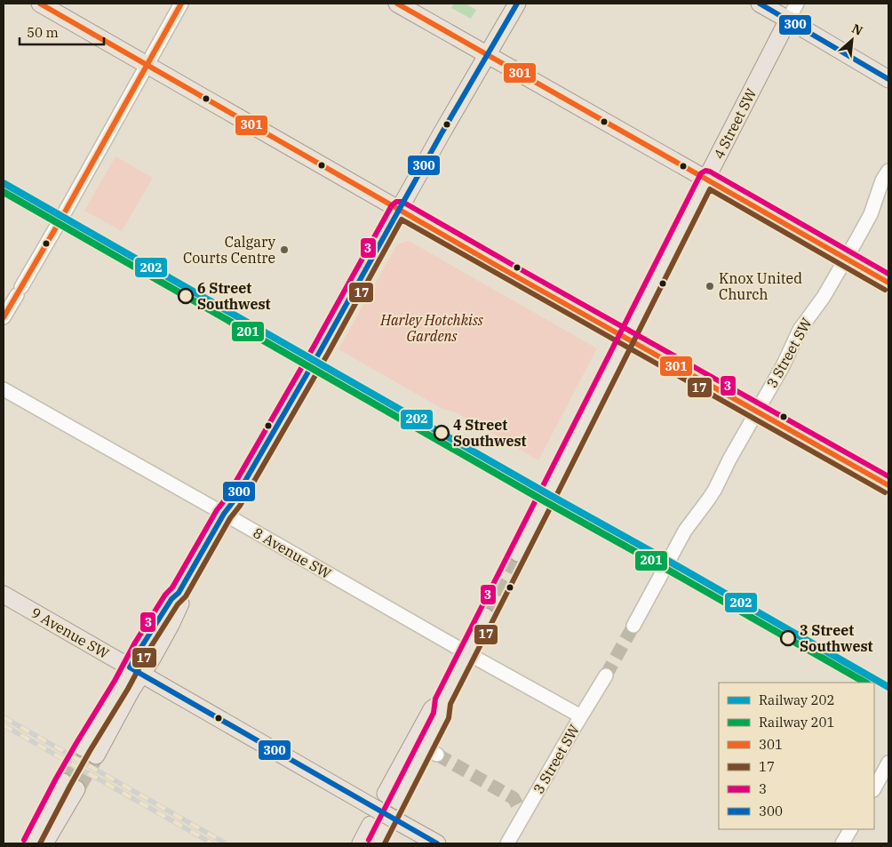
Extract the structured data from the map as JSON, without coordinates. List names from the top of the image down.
{
  "streets": {
    "main road": ["4 Street SW", "9 Avenue SW"],
    "street": ["3 Street SW", "8 Avenue SW"]
  },
  "crossings": [
    ["3 Street SW", "8 Avenue SW"]
  ],
  "parks": ["Harley Hotchkiss Gardens"],
  "places": [
    "Calgary Courts Centre",
    "Knox United Church",
    "6 Street Southwest",
    "4 Street Southwest",
    "3 Street Southwest"
  ],
  "lines": [
    "transit line 301",
    "transit line 300",
    "transit line 3",
    "rail line 202",
    "transit line 17",
    "rail line 201"
  ],
  "legend": [
    "Railway 202",
    "Railway 201",
    "301",
    "17",
    "3",
    "300"
  ],
  "scale_bar": "50 m",
  "north": "top right"
}
